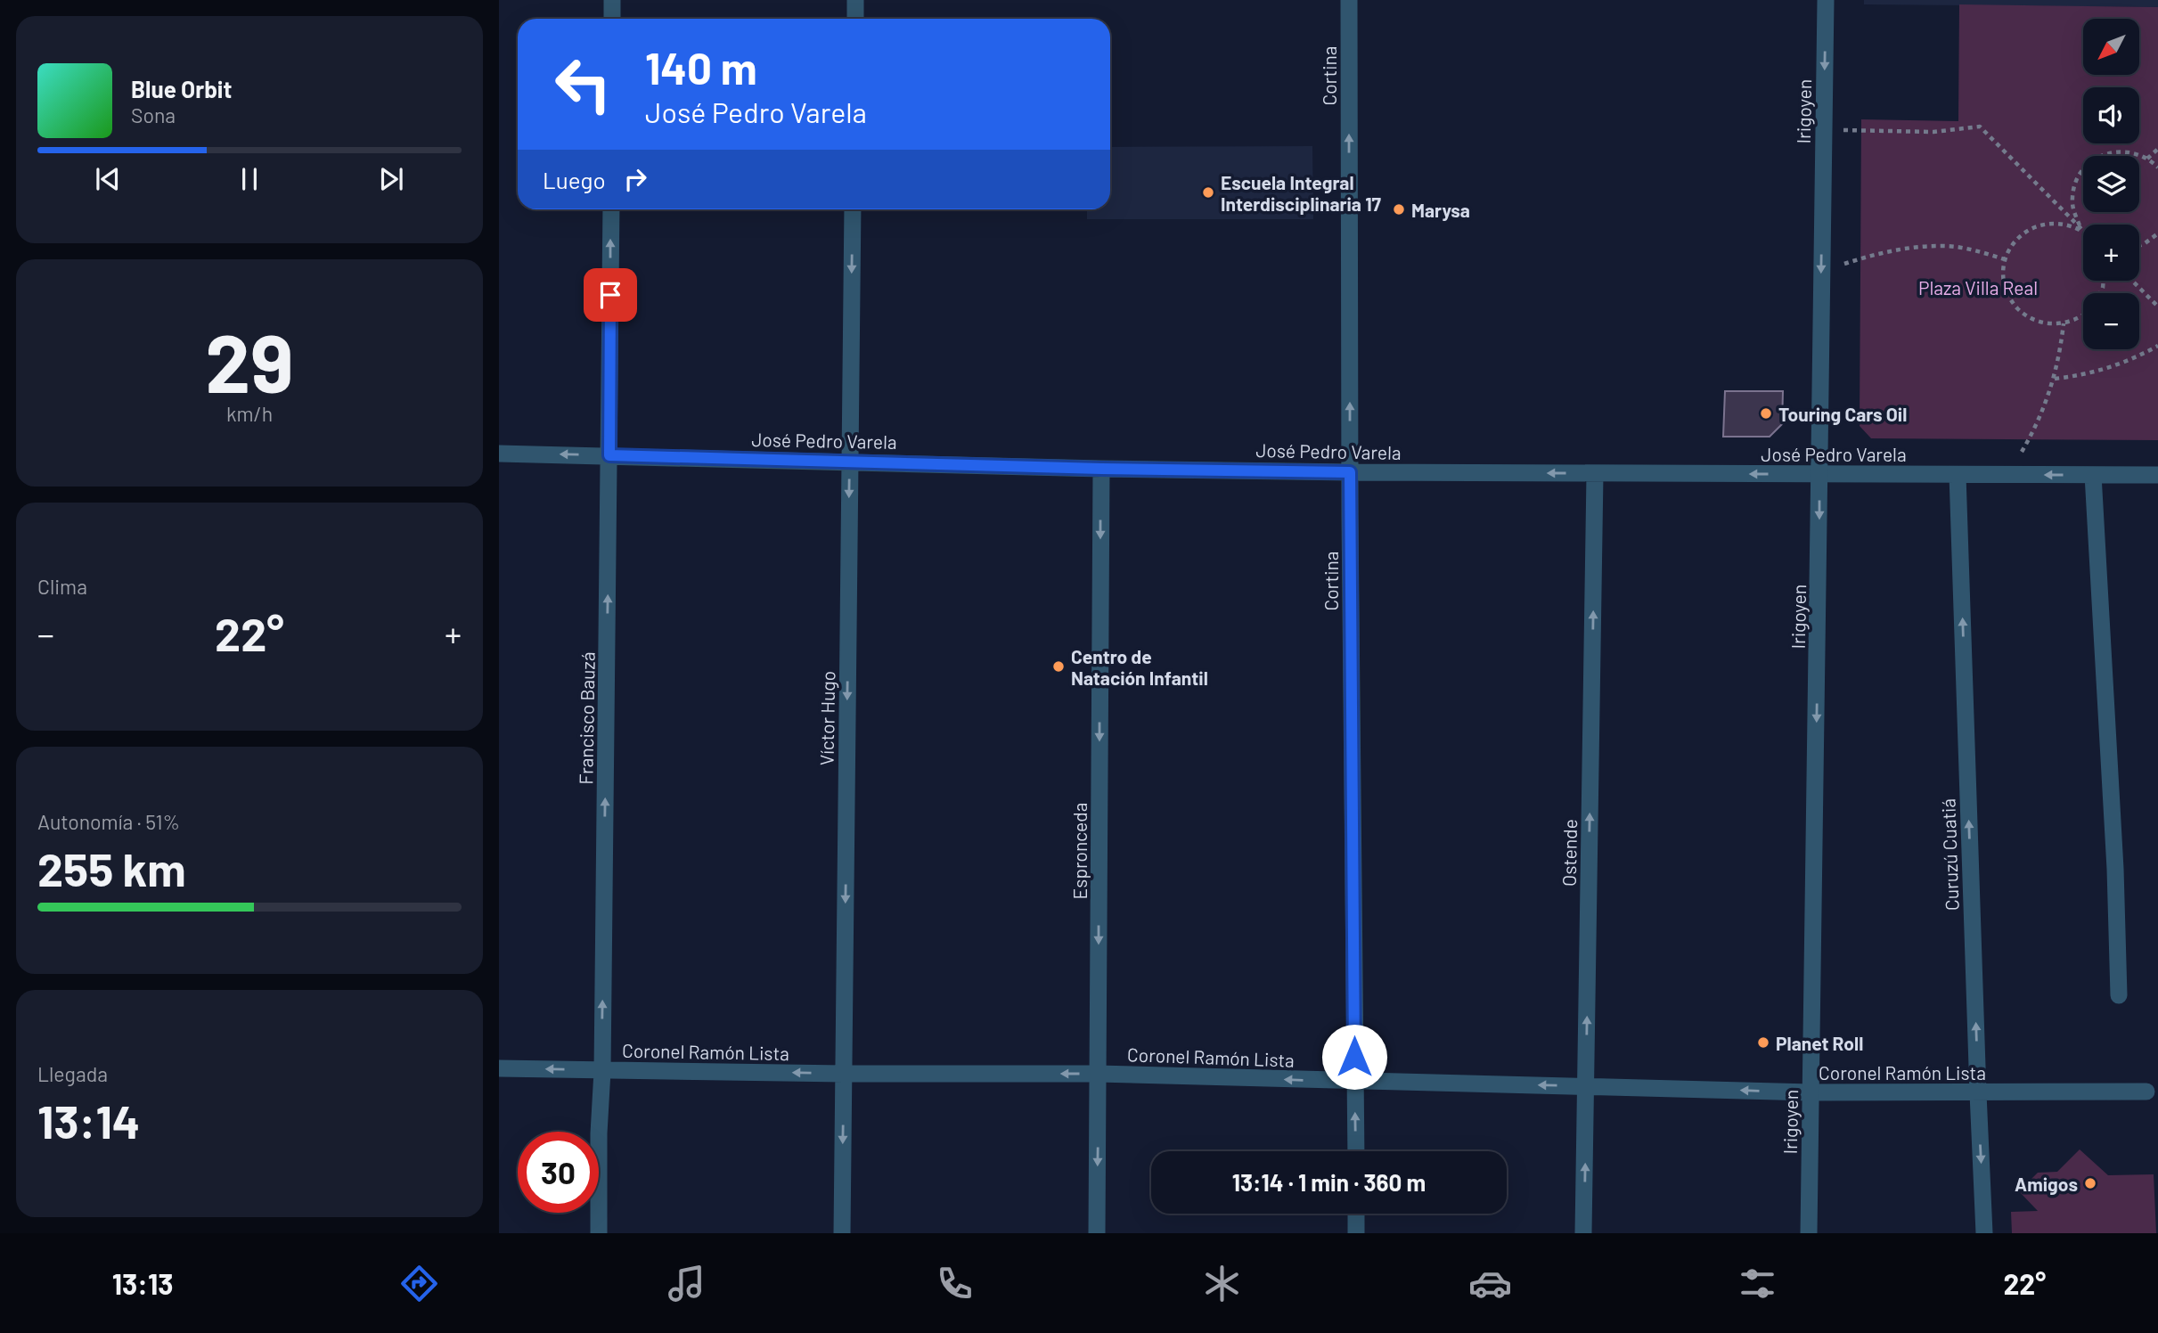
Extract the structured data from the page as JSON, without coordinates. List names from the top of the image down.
{
  "streets": {
    "street": [
      "Cortina",
      "Irigoyen",
      "José Pedro Varela",
      "Francisco Bauzá",
      "Víctor Hugo",
      "Espronceda",
      "Ostende",
      "Curuzú Cuatiá",
      "Coronel Ramón Lista"
    ]
  },
  "crossings": [
    ["Cortina", "José Pedro Varela"],
    ["Cortina", "Coronel Ramón Lista"],
    ["Irigoyen", "José Pedro Varela"],
    ["Irigoyen", "Coronel Ramón Lista"],
    ["José Pedro Varela", "Francisco Bauzá"],
    ["José Pedro Varela", "Víctor Hugo"],
    ["José Pedro Varela", "Espronceda"],
    ["José Pedro Varela", "Ostende"],
    ["José Pedro Varela", "Curuzú Cuatiá"],
    ["Francisco Bauzá", "Coronel Ramón Lista"],
    ["Víctor Hugo", "Coronel Ramón Lista"],
    ["Espronceda", "Coronel Ramón Lista"],
    ["Ostende", "Coronel Ramón Lista"],
    ["Curuzú Cuatiá", "Coronel Ramón Lista"]
  ],
  "one_way": [
    "Cortina",
    "Irigoyen",
    "José Pedro Varela",
    "Francisco Bauzá",
    "Víctor Hugo",
    "Espronceda",
    "Ostende",
    "Coronel Ramón Lista"
  ],
  "parks": ["Plaza Villa Real"],
  "places": [
    "Escuela Integral Interdisciplinaria 17",
    "Marysa",
    "Touring Cars Oil",
    "Centro de Natación Infantil",
    "Planet Roll",
    "Amigos"
  ],
  "north": "bottom left",
  "page": {
    "map_buttons": ["+", "−"],
    "turn": ["140 m", "José Pedro Varela"],
    "song": ["Blue Orbit", "Sona"],
    "then": "Luego",
    "tile": [
      ["29", "km/h"],
      "Clima",
      ["Autonomía · 51%", "255 km"],
      ["Llegada", "13:14"]
    ],
    "heat": ["−", "22°", "+"],
    "limit": "30",
    "trip": "13:14 · 1 min · 360 m",
    "tabs": ["13:13", "22°"]
  }
}
